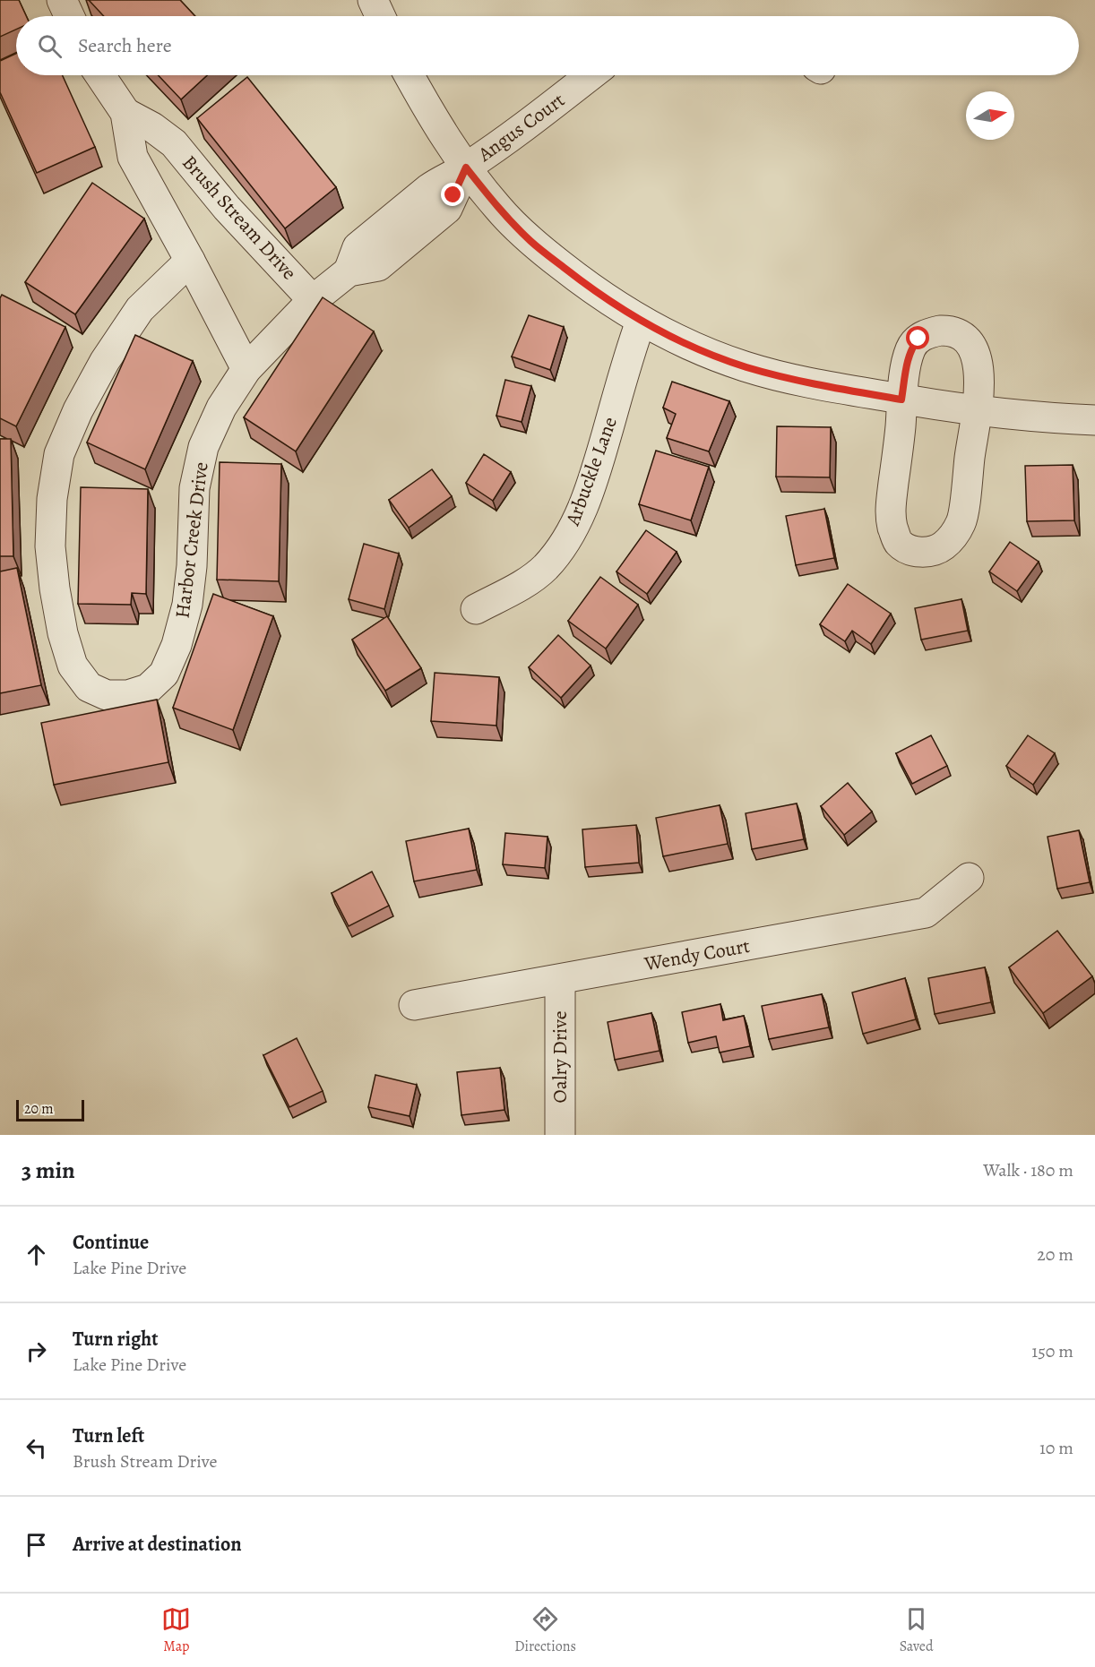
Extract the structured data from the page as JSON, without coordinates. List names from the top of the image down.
{
  "streets": {
    "street": [
      "Angus Court",
      "Brush Stream Drive",
      "Arbuckle Lane",
      "Harbor Creek Drive",
      "Wendy Court",
      "Oalry Drive"
    ]
  },
  "crossings": [
    ["Brush Stream Drive", "Harbor Creek Drive"],
    ["Wendy Court", "Oalry Drive"]
  ],
  "scale_bar": "20 m",
  "north": "right",
  "page": {
    "search": "Search here",
    "scale": "20 m",
    "heading": ["3 min", "Walk · 180 m"],
    "list": [
      ["Continue", "Lake Pine Drive", "20 m"],
      ["Turn right", "Lake Pine Drive", "150 m"],
      ["Turn left", "Brush Stream Drive", "10 m"],
      "Arrive at destination"
    ],
    "nav": ["Map", "Directions", "Saved"]
  }
}
